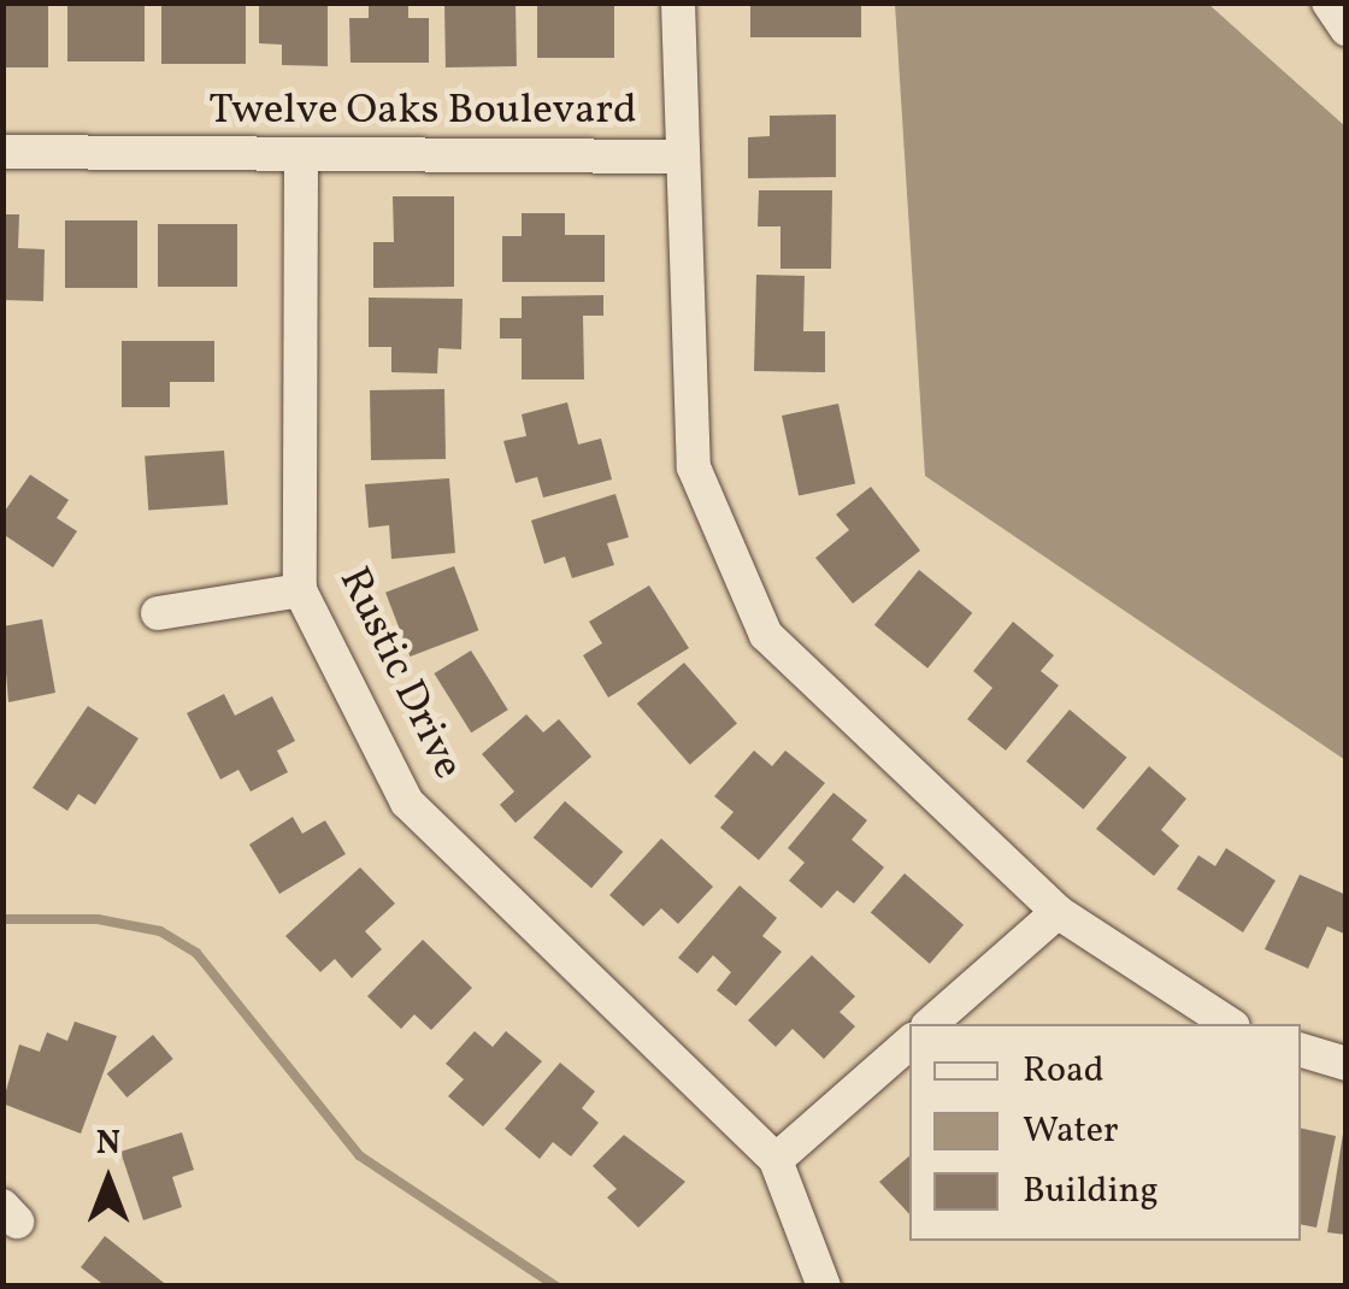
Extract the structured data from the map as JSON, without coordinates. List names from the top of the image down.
{
  "streets": {
    "street": ["Twelve Oaks Boulevard", "Rustic Drive"]
  },
  "crossings": [
    ["Twelve Oaks Boulevard", "Rustic Drive"]
  ],
  "legend": ["Road", "Water", "Building"],
  "north": "top"
}
